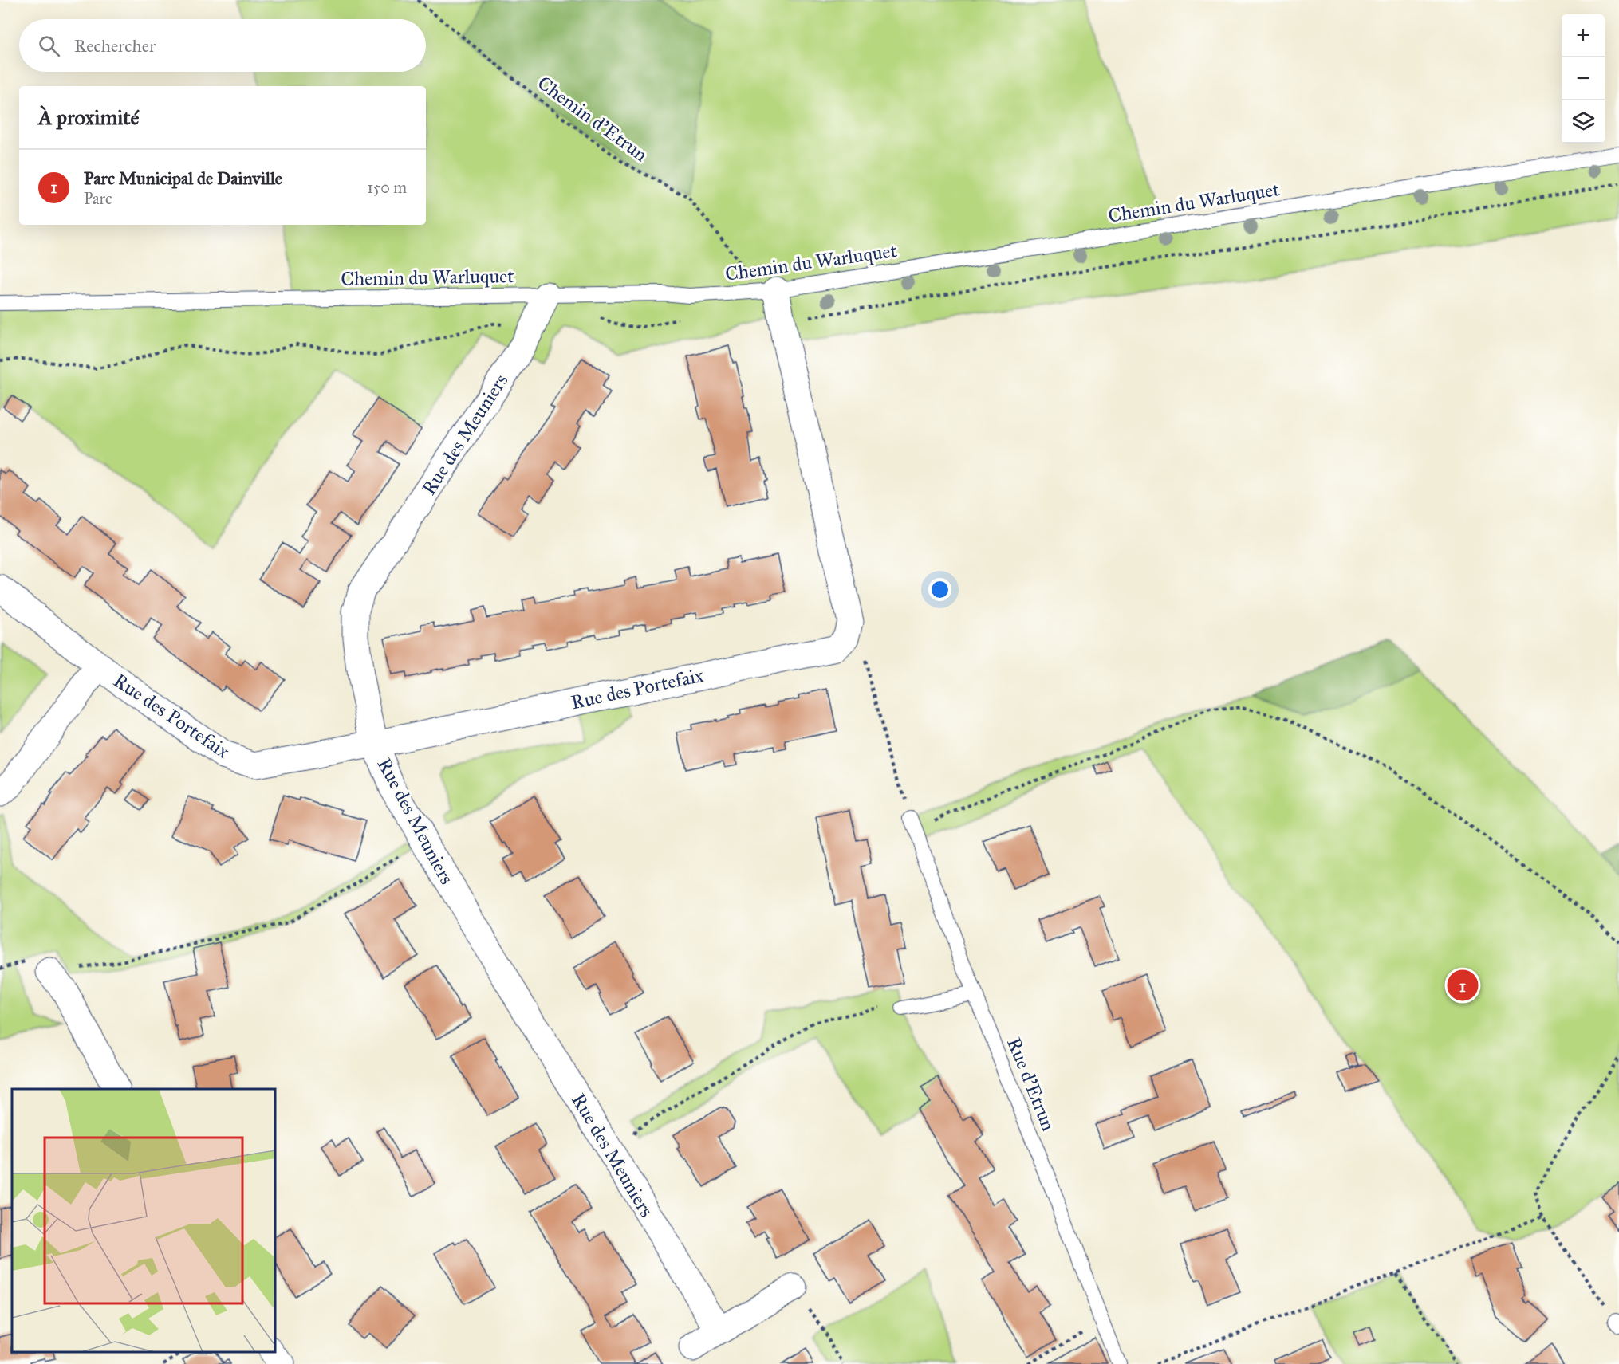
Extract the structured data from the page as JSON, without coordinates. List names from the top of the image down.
{
  "streets": {
    "street": ["Rue des Meuniers", "Rue des Portefaix"],
    "lane": ["Chemin du Warluquet", "Rue d'Etrun"],
    "path": ["Chemin d'Etrun"]
  },
  "crossings": [
    ["Chemin d'Etrun", "Chemin du Warluquet"],
    ["Chemin du Warluquet", "Rue des Meuniers"],
    ["Rue des Meuniers", "Rue des Portefaix"]
  ],
  "page": {
    "map_buttons": ["+", "−"],
    "search": "Rechercher",
    "heading": "À proximité",
    "list": [
      {
        "mark": "1",
        "name": "Parc Municipal de Dainville",
        "note": "Parc",
        "value": "150 m"
      }
    ],
    "pins": "1"
  }
}
